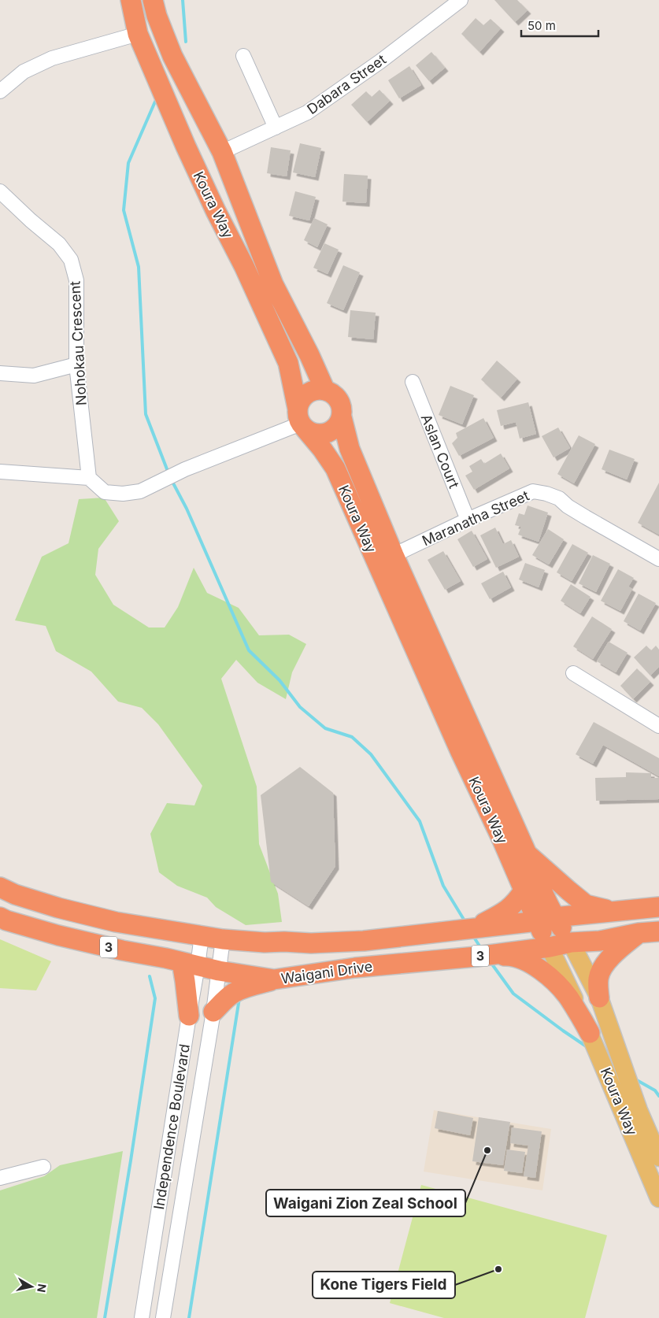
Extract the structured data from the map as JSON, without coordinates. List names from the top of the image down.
{
  "streets": {
    "highway": ["Koura Way", "3", "Waigani Drive"],
    "street": [
      "Dabara Street",
      "Nohokau Crescent",
      "Aslan Court",
      "Maranatha Street",
      "Independence Boulevard"
    ]
  },
  "crossings": [
    ["Dabara Street", "Koura Way"],
    ["Koura Way", "Maranatha Street"],
    ["Koura Way", "Waigani Drive"],
    ["Aslan Court", "Maranatha Street"],
    ["Waigani Drive", "Independence Boulevard"]
  ],
  "places": ["Waigani Zion Zeal School", "Kone Tigers Field"],
  "scale_bar": "50 m",
  "north": "right"
}
